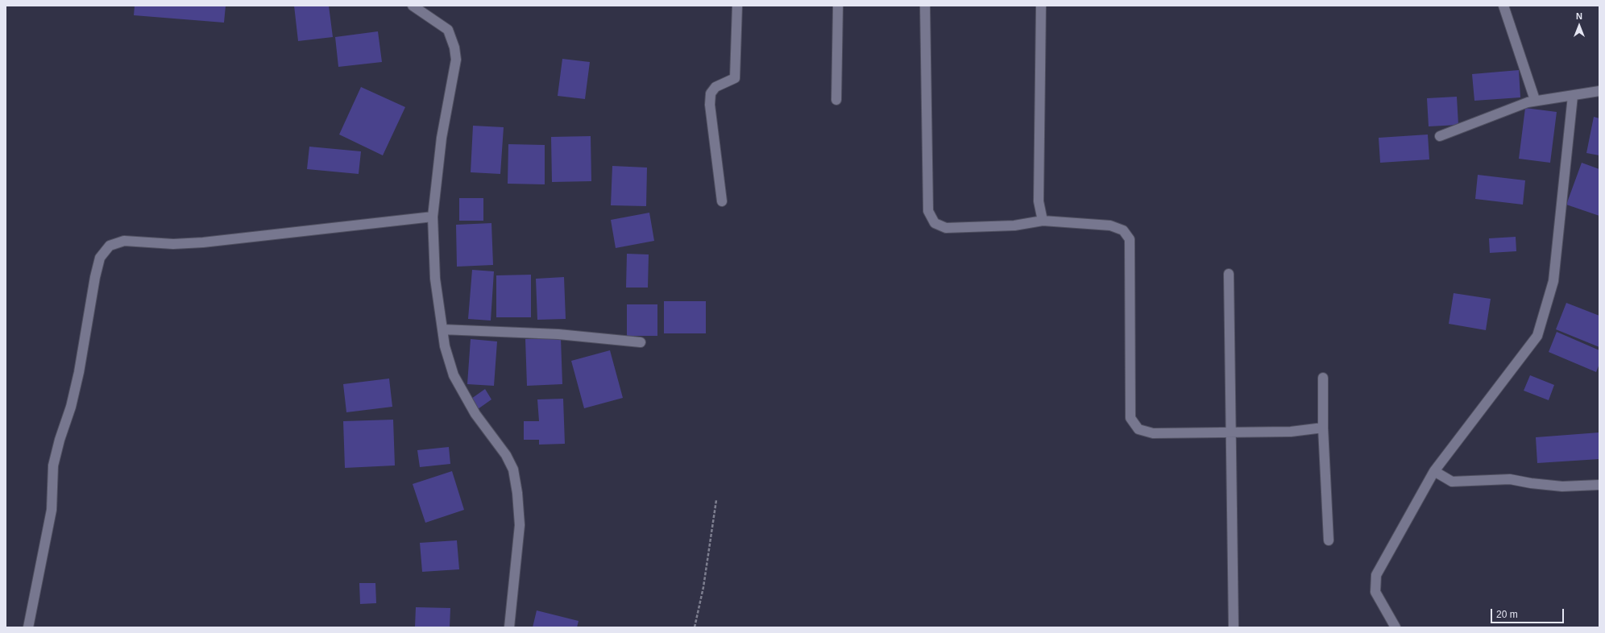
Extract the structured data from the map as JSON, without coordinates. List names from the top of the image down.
{
  "scale_bar": "20 m",
  "north": "top"
}
